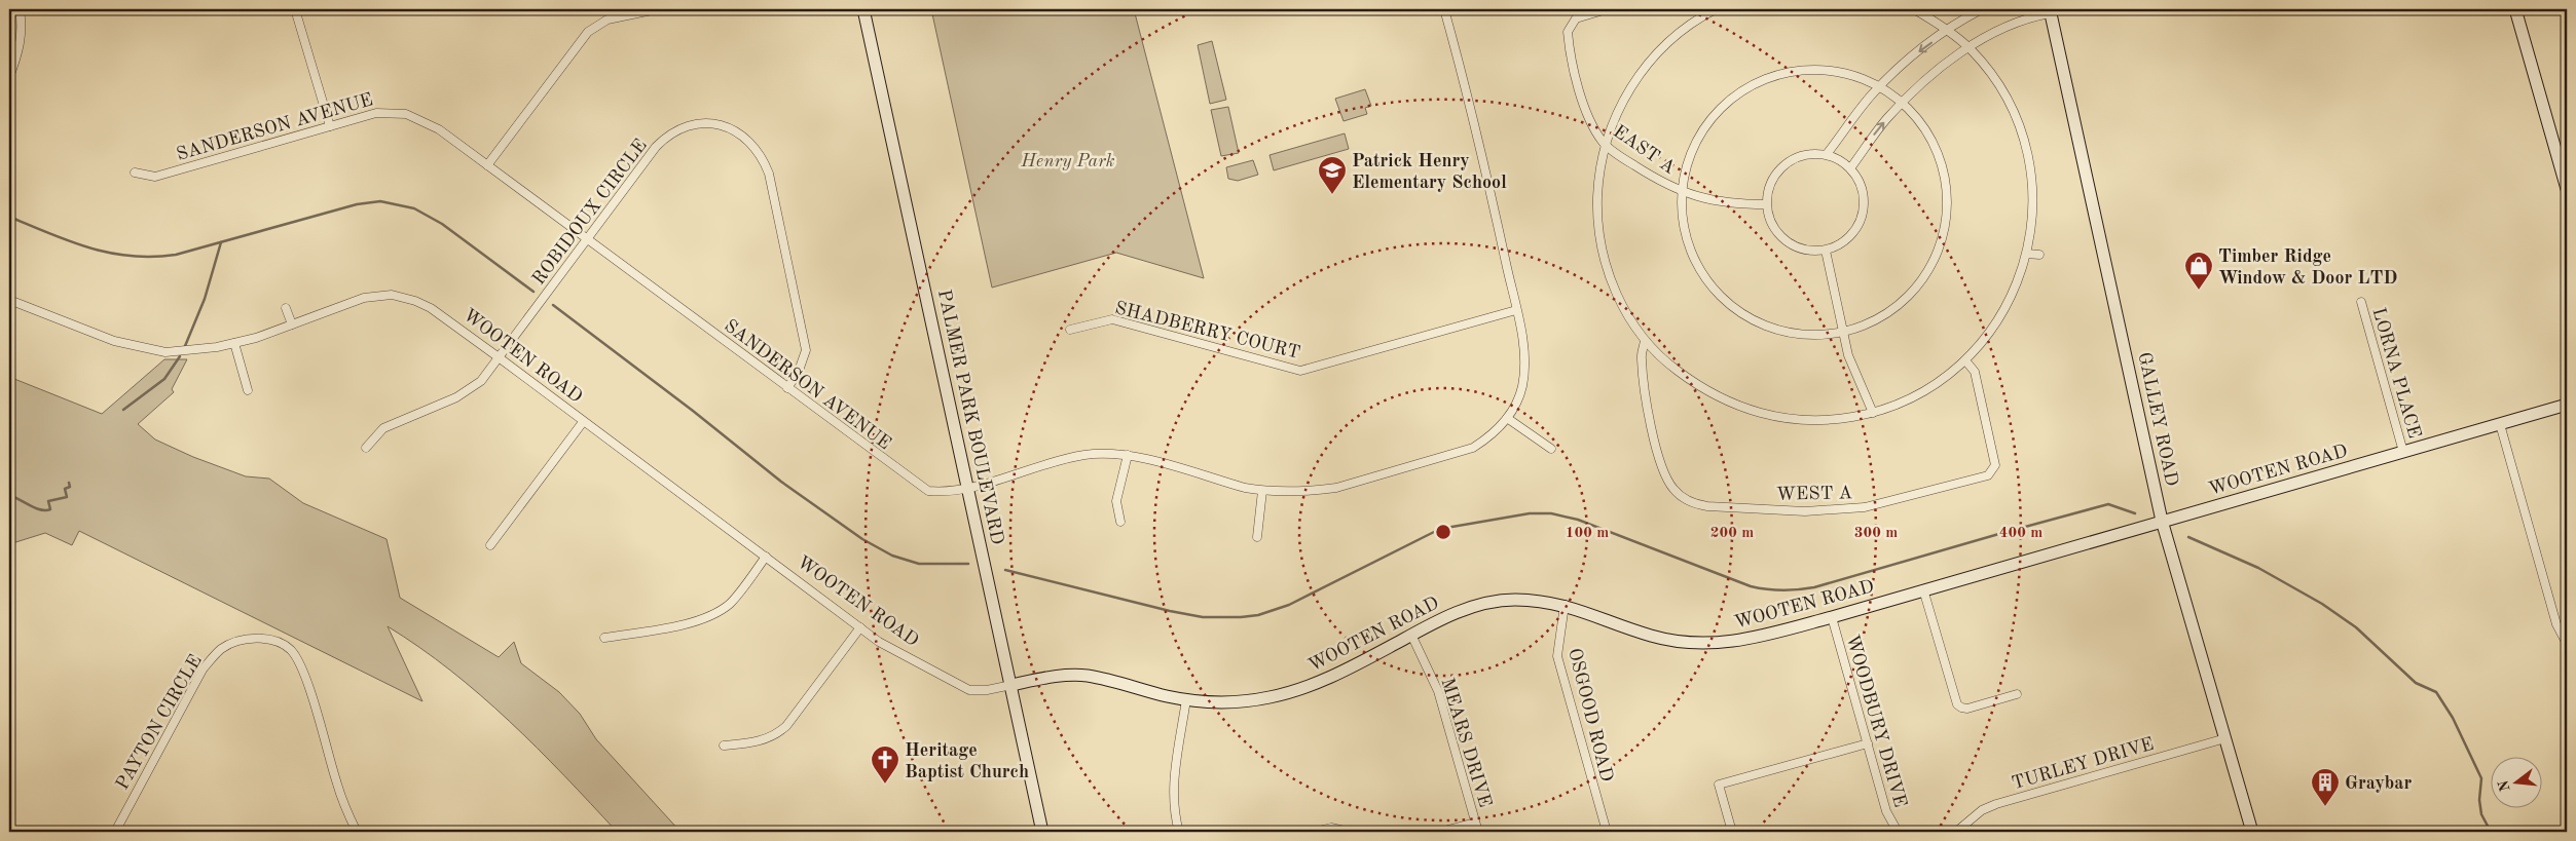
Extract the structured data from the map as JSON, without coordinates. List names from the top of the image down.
{
  "streets": {
    "street": [
      "SANDERSON AVENUE",
      "EAST A",
      "ROBIDOUX CIRCLE",
      "SHADBERRY COURT",
      "WOOTEN ROAD",
      "LORNA PLACE",
      "PALMER PARK BOULEVARD",
      "GALLEY ROAD",
      "WEST A",
      "OSGOOD ROAD",
      "WOODBURY DRIVE",
      "PAYTON CIRCLE",
      "MEARS DRIVE",
      "TURLEY DRIVE"
    ]
  },
  "crossings": [
    ["SANDERSON AVENUE", "ROBIDOUX CIRCLE"],
    ["SANDERSON AVENUE", "SHADBERRY COURT"],
    ["SANDERSON AVENUE", "PALMER PARK BOULEVARD"],
    ["ROBIDOUX CIRCLE", "WOOTEN ROAD"],
    ["WOOTEN ROAD", "LORNA PLACE"],
    ["WOOTEN ROAD", "PALMER PARK BOULEVARD"],
    ["WOOTEN ROAD", "GALLEY ROAD"],
    ["WOOTEN ROAD", "OSGOOD ROAD"],
    ["WOOTEN ROAD", "WOODBURY DRIVE"],
    ["WOOTEN ROAD", "MEARS DRIVE"],
    ["GALLEY ROAD", "TURLEY DRIVE"]
  ],
  "parks": ["Henry Park"],
  "places": {
    "school or university": ["Patrick Henry Elementary School"],
    "shop": ["Timber Ridge Window & Door LTD"],
    "church": ["Heritage Baptist Church"],
    "building": ["Graybar"]
  },
  "north": "left",
  "rings": [
    "100 m",
    "200 m",
    "300 m",
    "400 m"
  ]
}
